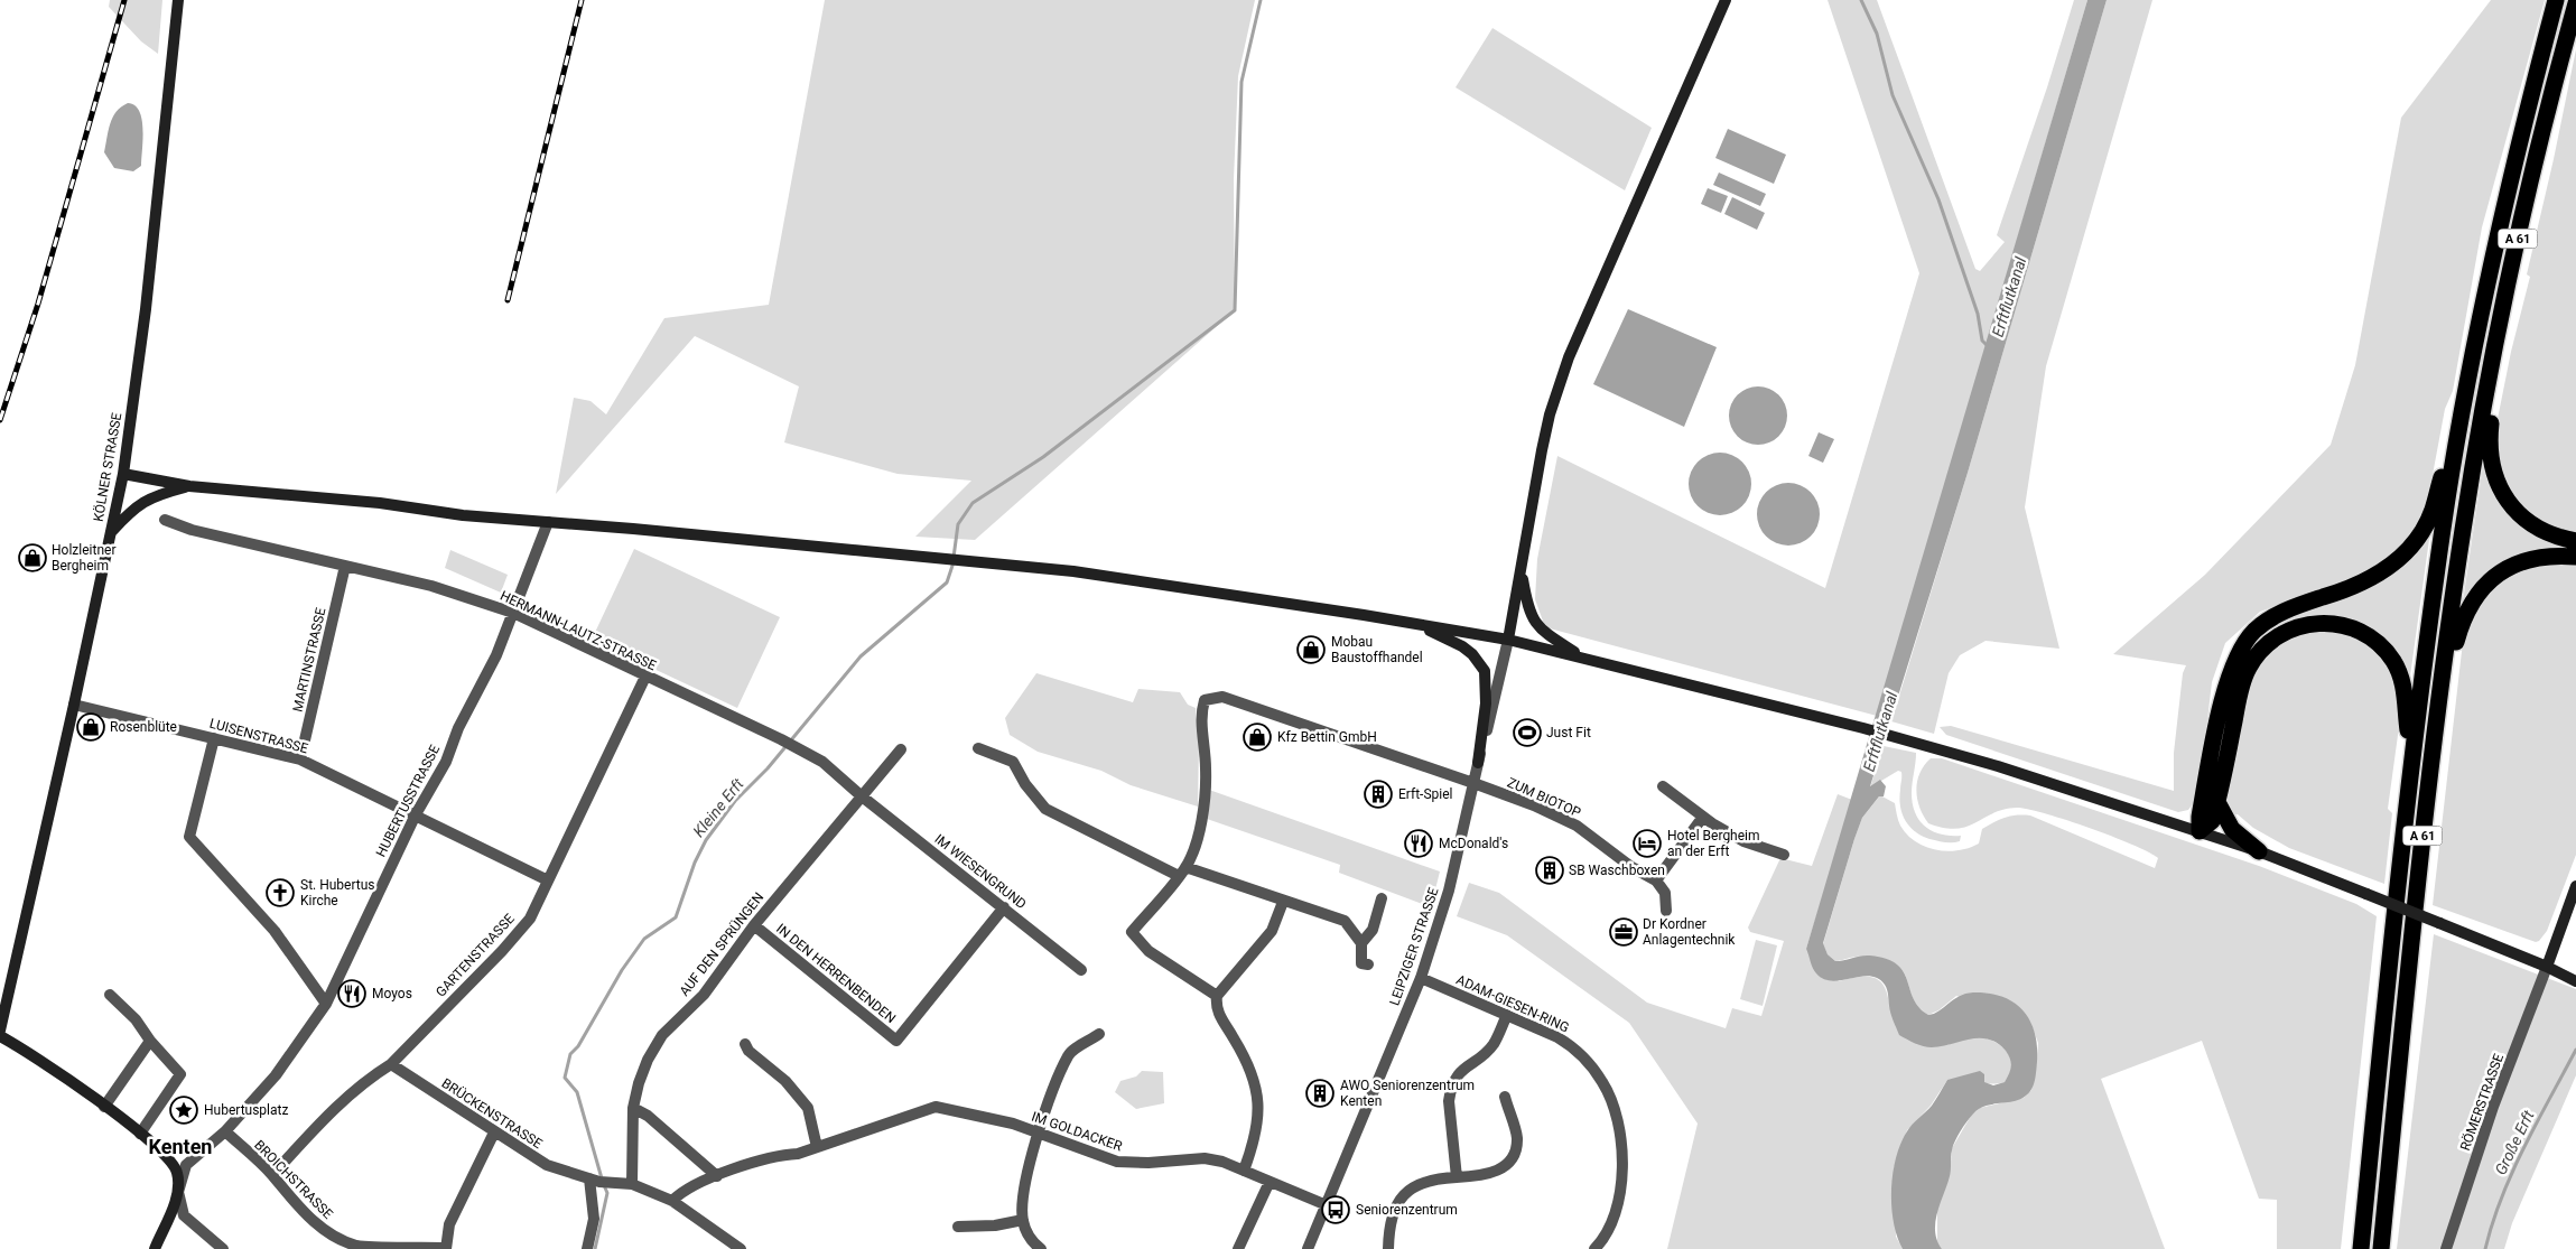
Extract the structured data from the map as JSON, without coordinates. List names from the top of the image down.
{
  "streets": {
    "highway": ["A 61"],
    "main road": ["KÖLNER STRASSE"],
    "street": [
      "HERMANN-LAUTZ-STRASSE",
      "MARTINSTRASSE",
      "LUISENSTRASSE",
      "ZUM BIOTOP",
      "HUBERTUSSTRASSE",
      "IM WIESENGRUND",
      "AUF DEN SPRÜNGEN",
      "LEIPZIGER STRASSE",
      "GARTENSTRASSE",
      "IN DEN HERRENBENDEN",
      "ADAM-GIESEN-RING",
      "RÖMERSTRASSE",
      "BRÜCKENSTRASSE",
      "IM GOLDACKER",
      "BROICHSTRASSE"
    ]
  },
  "crossings": [
    ["KÖLNER STRASSE", "LUISENSTRASSE"],
    ["HERMANN-LAUTZ-STRASSE", "MARTINSTRASSE"],
    ["HERMANN-LAUTZ-STRASSE", "HUBERTUSSTRASSE"],
    ["HERMANN-LAUTZ-STRASSE", "IM WIESENGRUND"],
    ["HERMANN-LAUTZ-STRASSE", "AUF DEN SPRÜNGEN"],
    ["HERMANN-LAUTZ-STRASSE", "GARTENSTRASSE"],
    ["MARTINSTRASSE", "LUISENSTRASSE"],
    ["LUISENSTRASSE", "HUBERTUSSTRASSE"],
    ["LUISENSTRASSE", "GARTENSTRASSE"],
    ["ZUM BIOTOP", "LEIPZIGER STRASSE"],
    ["HUBERTUSSTRASSE", "BROICHSTRASSE"],
    ["IM WIESENGRUND", "AUF DEN SPRÜNGEN"],
    ["IM WIESENGRUND", "IN DEN HERRENBENDEN"],
    ["AUF DEN SPRÜNGEN", "IN DEN HERRENBENDEN"],
    ["AUF DEN SPRÜNGEN", "BRÜCKENSTRASSE"],
    ["LEIPZIGER STRASSE", "ADAM-GIESEN-RING"],
    ["LEIPZIGER STRASSE", "IM GOLDACKER"],
    ["GARTENSTRASSE", "BRÜCKENSTRASSE"],
    ["GARTENSTRASSE", "BROICHSTRASSE"]
  ],
  "districts": ["Kenten"],
  "water": ["Erftflutkanal", "Kleine Erft", "Große Erft"],
  "places": {
    "shop": [
      "Holzleitner Bergheim",
      "Mobau Baustoffhandel",
      "Rosenblüte",
      "Kfz Bettin GmbH"
    ],
    "sports": ["Just Fit"],
    "building": ["Erft-Spiel", "SB Waschboxen", "AWO Seniorenzentrum Kenten"],
    "restaurant": ["McDonald's", "Moyos"],
    "hotel": ["Hotel Bergheim an der Erft"],
    "church": ["St. Hubertus Kirche"],
    "office": ["Dr Kordner Anlagentechnik"],
    "place": ["Hubertusplatz"],
    "bus stop": ["Seniorenzentrum"]
  }
}
